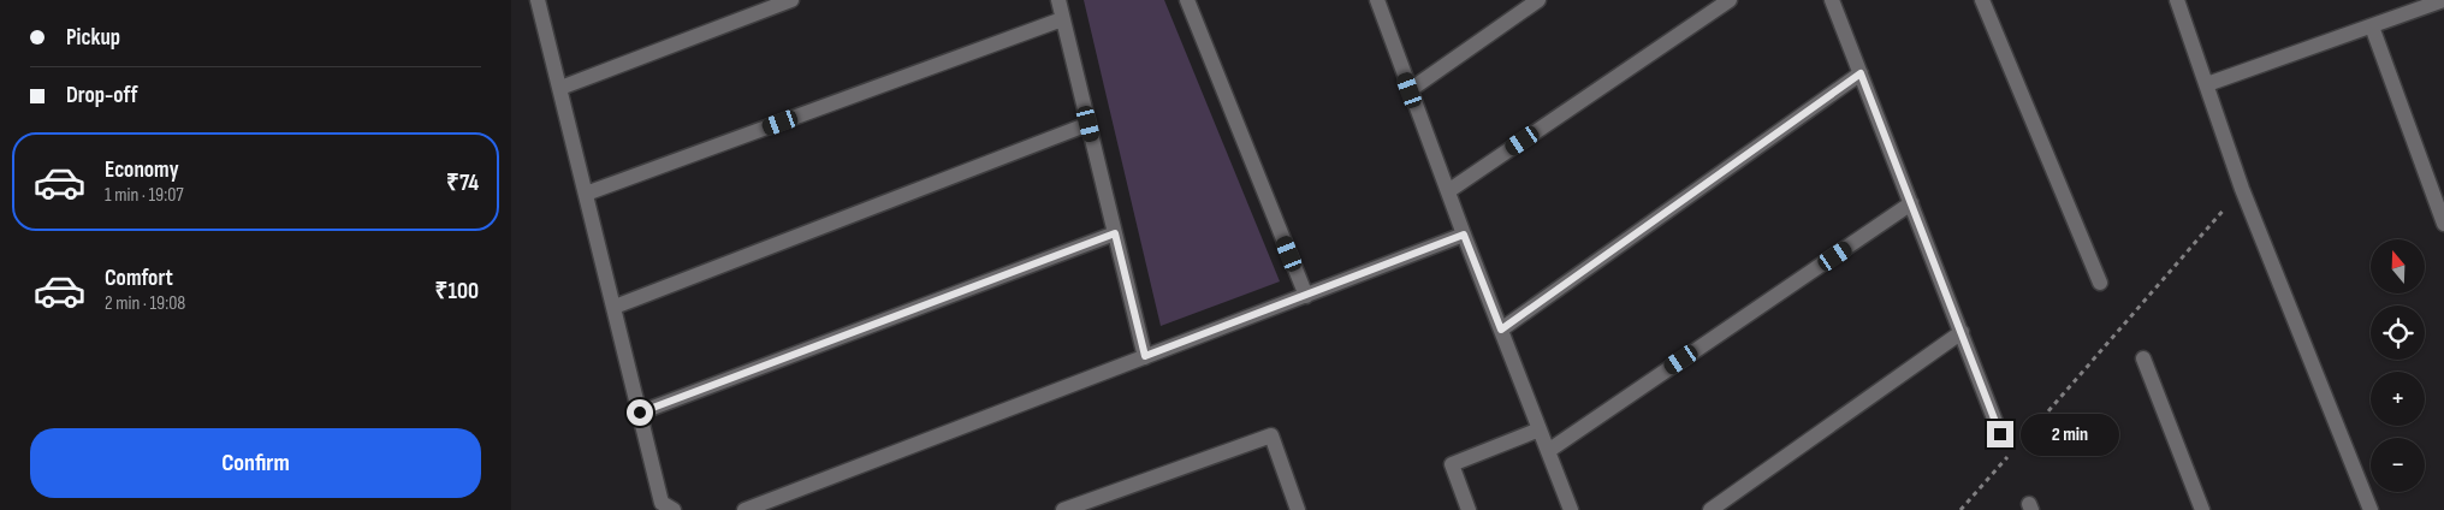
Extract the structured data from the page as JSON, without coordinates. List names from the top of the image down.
{
  "north": "top",
  "page": {
    "banner": ["Pickup", "Drop-off"],
    "list": [
      {
        "name": "Economy",
        "note": "1 min · 19:07",
        "value": "₹74"
      },
      {
        "name": "Comfort",
        "note": "2 min · 19:08",
        "value": "₹100"
      }
    ],
    "map_buttons": ["+", "−"],
    "bubble": "2 min",
    "buttons": "Confirm"
  }
}
